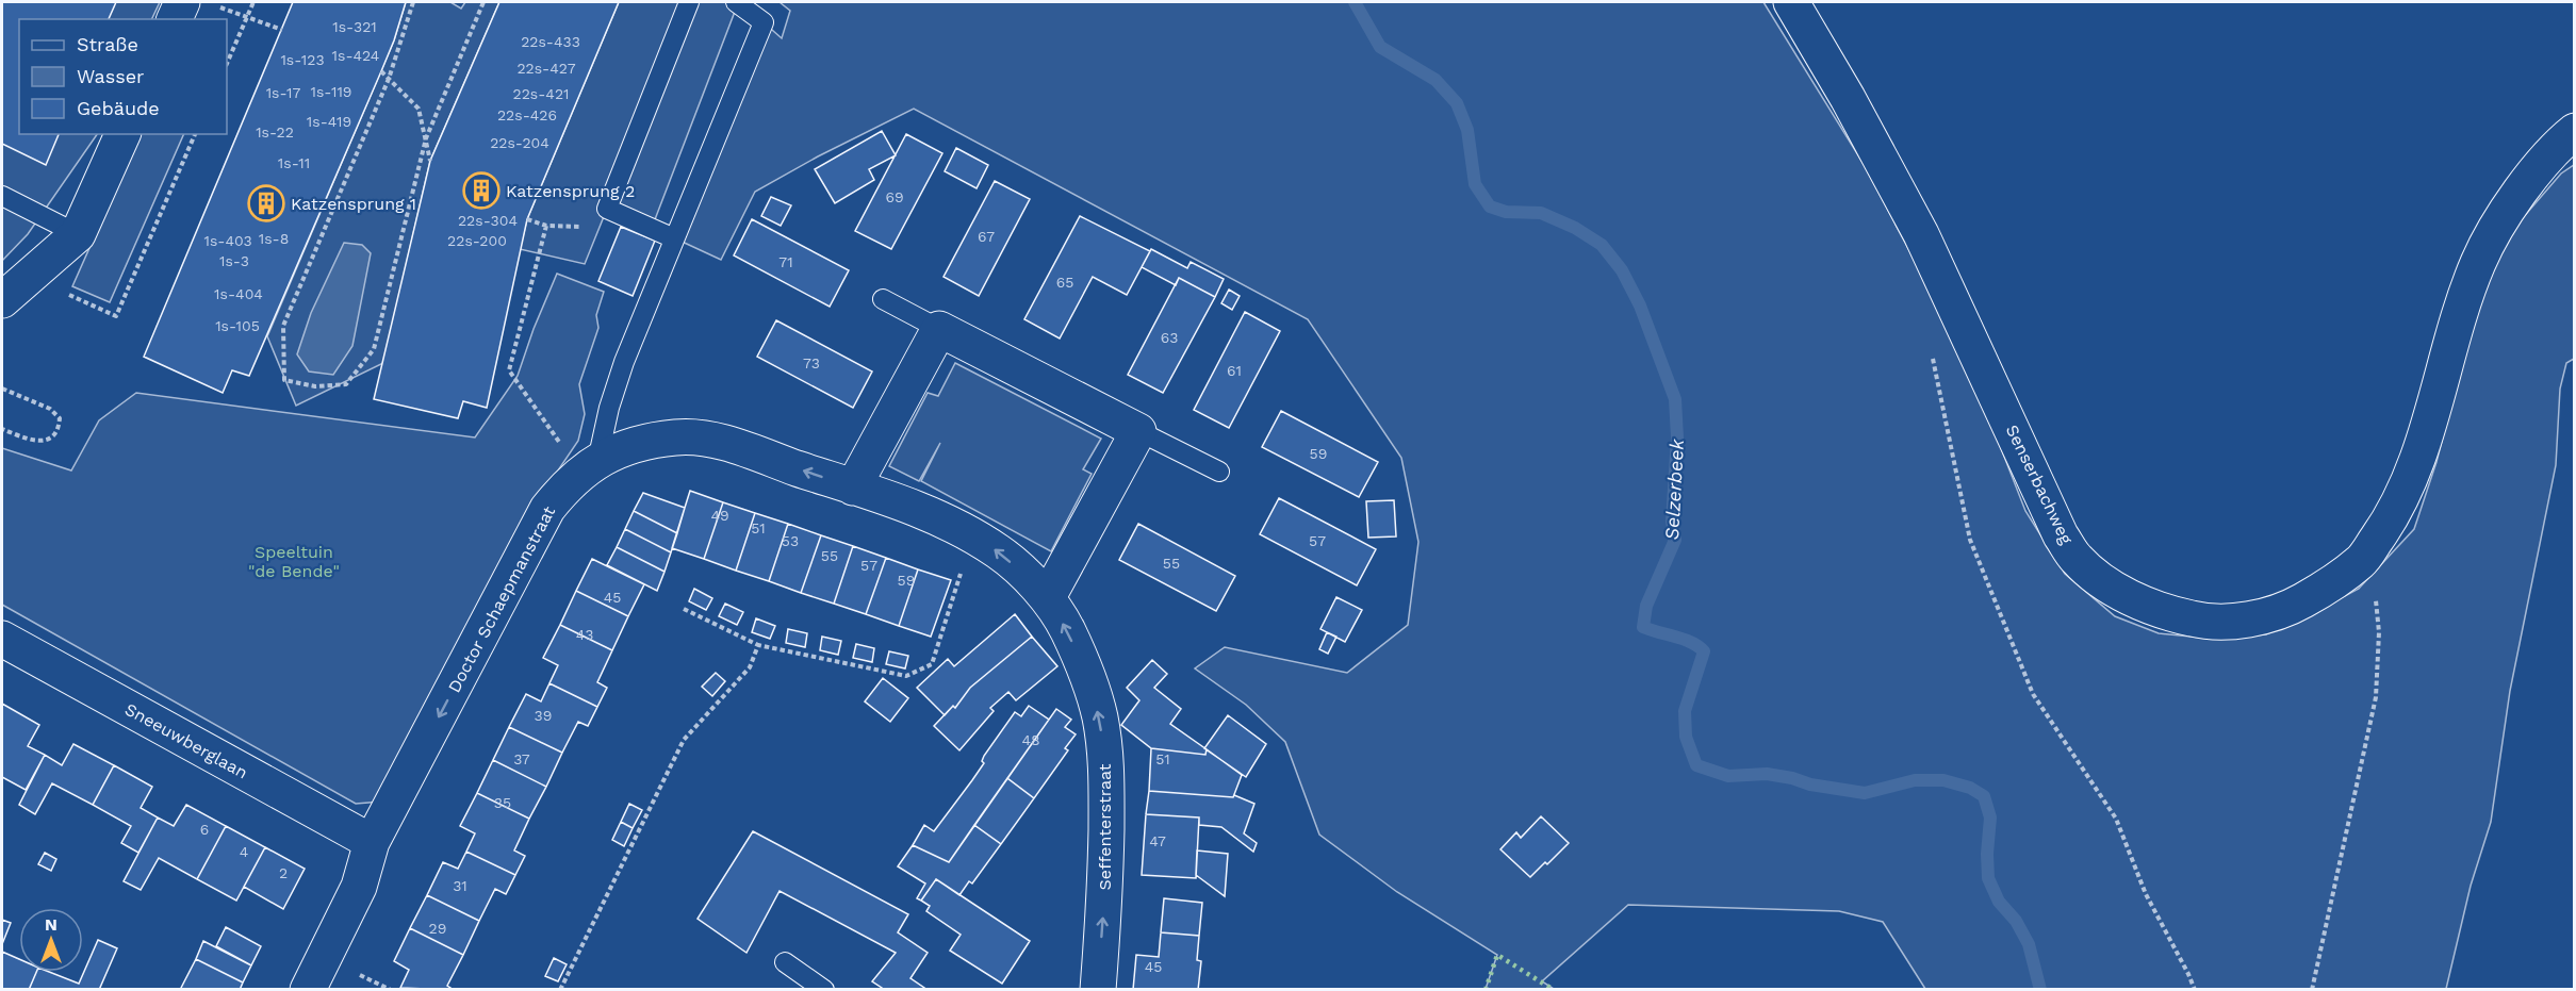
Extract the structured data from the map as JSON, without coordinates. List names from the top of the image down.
{
  "streets": {
    "street": [
      "Senserbachweg",
      "Doctor Schaepmanstraat",
      "Sneeuwberglaan",
      "Seffenterstraat"
    ]
  },
  "crossings": [
    ["Doctor Schaepmanstraat", "Sneeuwberglaan"],
    ["Doctor Schaepmanstraat", "Seffenterstraat"]
  ],
  "one_way": ["Seffenterstraat"],
  "water": ["Selzerbeek"],
  "parks": ["Speeltuin \"de Bende\""],
  "places": {
    "building": ["Katzensprung 2", "Katzensprung 1"]
  },
  "house_numbers": [
    "1s-321",
    "22s-433",
    "1s-424",
    "1s-123",
    "22s-427",
    "1s-119",
    "1s-17",
    "22s-421",
    "22s-426",
    "1s-419",
    "1s-22",
    "22s-204",
    "1s-11",
    "69",
    "22s-304",
    "67",
    "1s-8",
    "1s-403",
    "22s-200",
    "1s-3",
    "71",
    "65",
    "1s-404",
    "1s-105",
    "63",
    "73",
    "61",
    "59",
    "49",
    "51",
    "53",
    "57",
    "55",
    "55",
    "57",
    "59",
    "45",
    "43",
    "39",
    "48",
    "37",
    "51",
    "35",
    "6",
    "47",
    "4",
    "2",
    "31",
    "29",
    "45"
  ],
  "legend": ["Straße", "Wasser", "Gebäude"],
  "north": "top"
}
